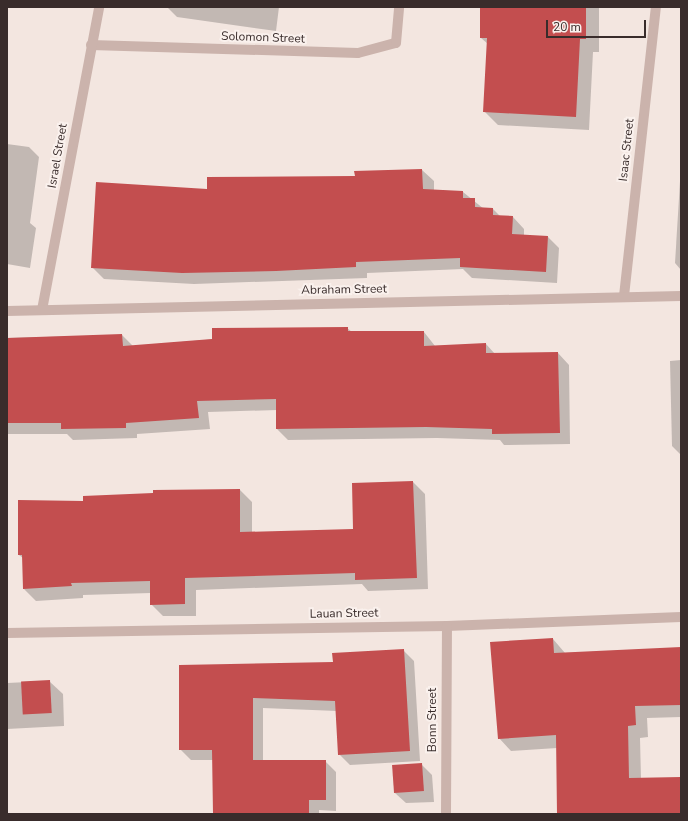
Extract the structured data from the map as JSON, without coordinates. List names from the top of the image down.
{
  "streets": {
    "street": [
      "Solomon Street",
      "Isaac Street",
      "Israel Street",
      "Abraham Street",
      "Lauan Street",
      "Bonn Street"
    ]
  },
  "crossings": [
    ["Solomon Street", "Israel Street"],
    ["Isaac Street", "Abraham Street"],
    ["Israel Street", "Abraham Street"],
    ["Lauan Street", "Bonn Street"]
  ],
  "scale_bar": "20 m"
}
